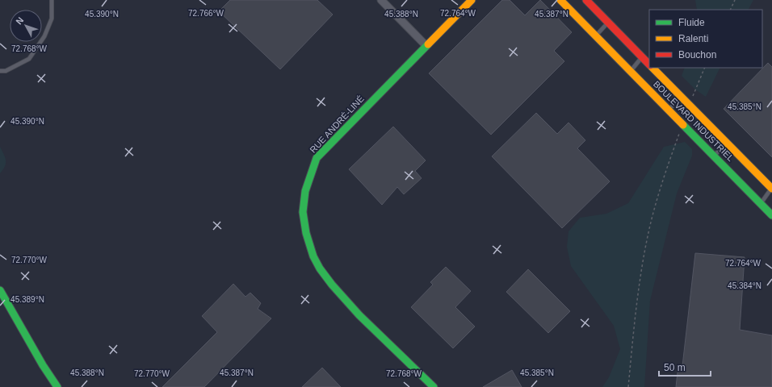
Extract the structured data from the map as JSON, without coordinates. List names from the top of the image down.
{
  "streets": {
    "street": ["BOULEVARD INDUSTRIEL", "RUE ANDRÉ-LINÉ"]
  },
  "legend": ["Fluide", "Ralenti", "Bouchon"],
  "scale_bar": "50 m",
  "north": "top left",
  "coordinates": [
    "72.766°W",
    "72.764°W",
    "45.390°N",
    "45.388°N",
    "45.387°N",
    "72.768°W",
    "45.385°N",
    "72.770°W",
    "45.384°N",
    "45.389°N"
  ]
}
